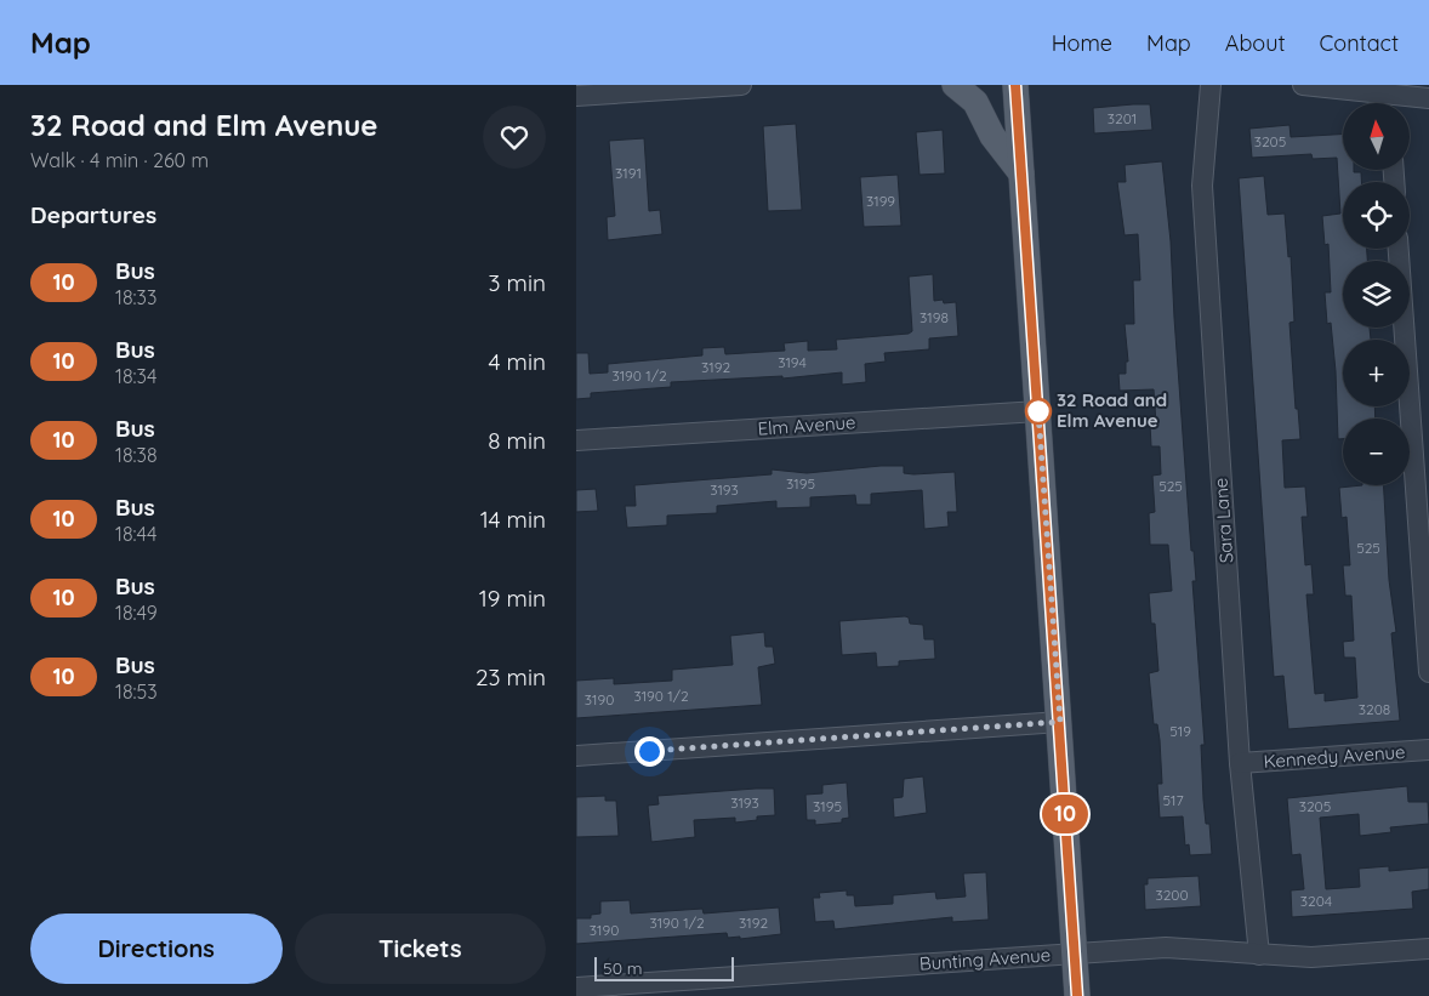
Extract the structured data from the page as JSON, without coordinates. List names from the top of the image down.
{
  "streets": {
    "street": [
      "Elm Avenue",
      "Sara Lane",
      "Kennedy Avenue",
      "Bunting Avenue"
    ]
  },
  "crossings": [
    ["Sara Lane", "Kennedy Avenue"],
    ["Sara Lane", "Bunting Avenue"]
  ],
  "places": ["32 Road and Elm Avenue"],
  "lines": ["bus line 10"],
  "house_numbers": [
    "3201",
    "3205",
    "3191",
    "3199",
    "3198",
    "3194",
    "3192",
    "3190 1/2",
    "3195",
    "525",
    "3193",
    "525",
    "3190 1/2",
    "3190",
    "3208",
    "519",
    "517",
    "3193",
    "3195",
    "3205",
    "3200",
    "3204",
    "3190 1/2",
    "3192",
    "3190"
  ],
  "scale_bar": "50 m",
  "north": "top",
  "page": {
    "header": "Map",
    "nav": [
      "Home",
      "Map",
      "About",
      "Contact"
    ],
    "heading": [
      ["32 Road and Elm Avenue", "Walk · 4 min · 260 m"],
      "Departures"
    ],
    "on_map": "10",
    "map_buttons": ["+", "−"],
    "list": [
      {
        "mark": "10",
        "name": "Bus",
        "note": "18:33",
        "value": "3 min"
      },
      {
        "mark": "10",
        "name": "Bus",
        "note": "18:34",
        "value": "4 min"
      },
      {
        "mark": "10",
        "name": "Bus",
        "note": "18:38",
        "value": "8 min"
      },
      {
        "mark": "10",
        "name": "Bus",
        "note": "18:44",
        "value": "14 min"
      },
      {
        "mark": "10",
        "name": "Bus",
        "note": "18:49",
        "value": "19 min"
      },
      {
        "mark": "10",
        "name": "Bus",
        "note": "18:53",
        "value": "23 min"
      }
    ],
    "buttons": ["Directions", "Tickets"],
    "scale": "50 m"
  }
}
